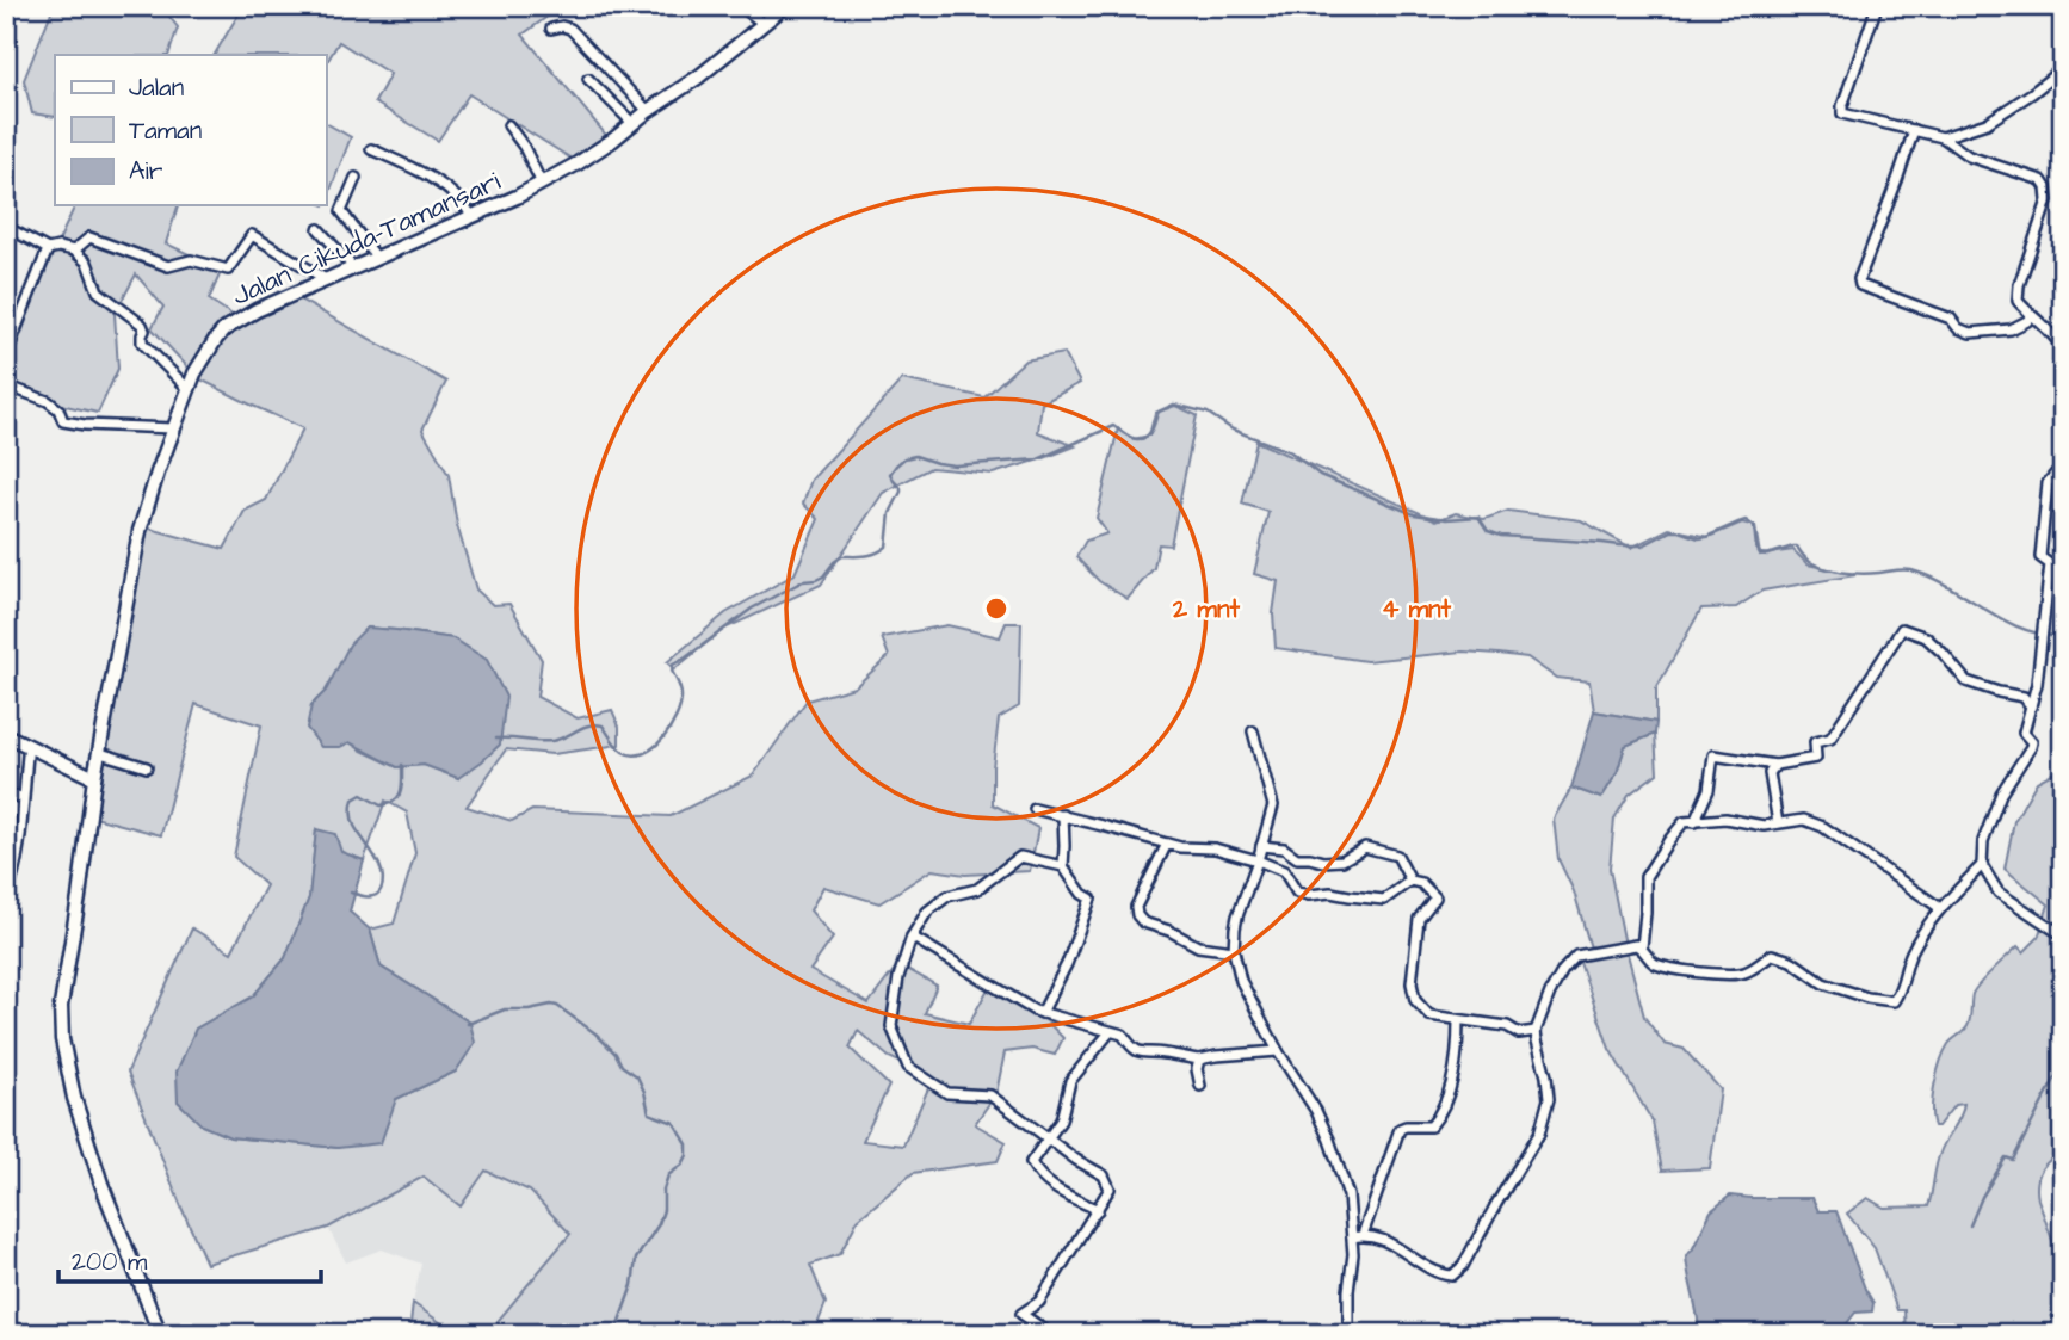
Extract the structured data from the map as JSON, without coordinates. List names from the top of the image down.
{
  "streets": {
    "street": ["Jalan Cikuda–Tamansari"]
  },
  "legend": ["Jalan", "Taman", "Air"],
  "scale_bar": "200 m",
  "rings": ["2 mnt", "4 mnt"]
}
